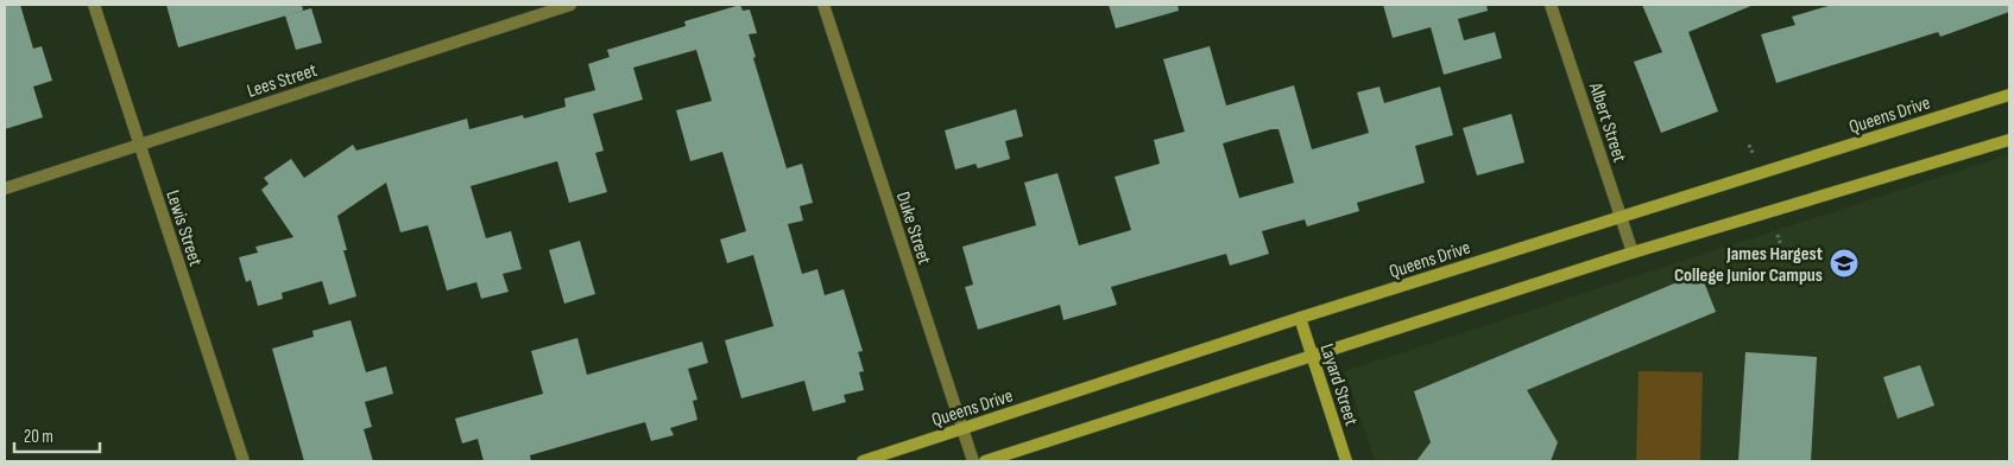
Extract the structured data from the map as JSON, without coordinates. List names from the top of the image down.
{
  "streets": {
    "main road": ["Queens Drive", "Layard Street"],
    "street": [
      "Lees Street",
      "Albert Street",
      "Lewis Street",
      "Duke Street"
    ]
  },
  "crossings": [
    ["Lees Street", "Lewis Street"],
    ["Queens Drive", "Albert Street"],
    ["Queens Drive", "Duke Street"],
    ["Queens Drive", "Layard Street"]
  ],
  "places": {
    "school or university": ["James Hargest College Junior Campus"]
  },
  "scale_bar": "20 m"
}
